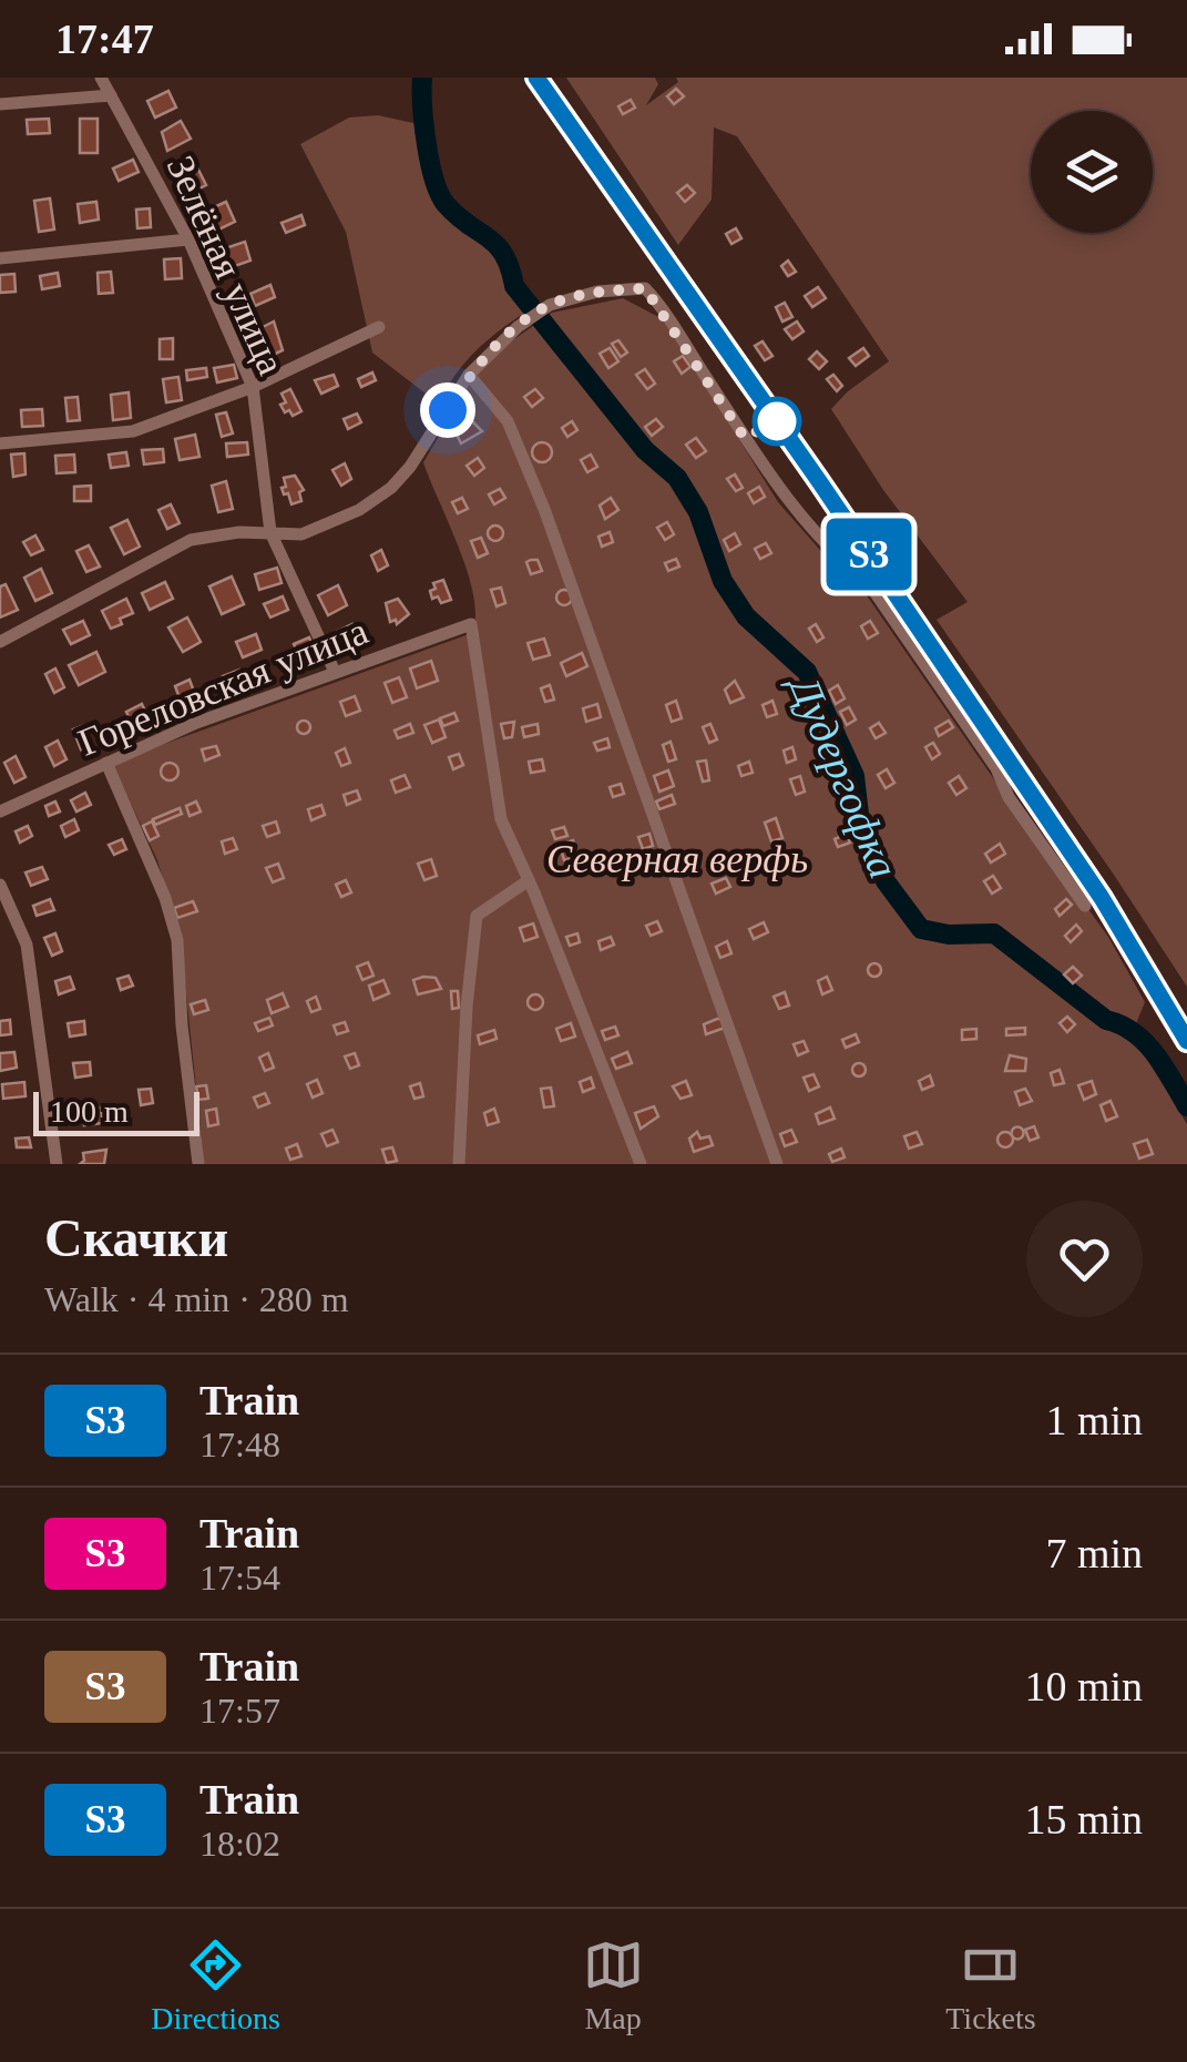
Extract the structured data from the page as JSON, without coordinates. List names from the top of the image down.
{
  "streets": {
    "street": ["Зелёная улица", "Гореловская улица"]
  },
  "crossings": [
    ["Зелёная улица", "Гореловская улица"]
  ],
  "water": ["Дудергофка"],
  "parks": ["Северная верфь"],
  "scale_bar": "100 m",
  "page": {
    "status": "17:47",
    "on_map": "S3",
    "scale": "100 m",
    "heading": ["Скачки", "Walk · 4 min · 280 m"],
    "list": [
      {
        "mark": "S3",
        "name": "Train",
        "note": "17:48",
        "value": "1 min"
      },
      {
        "mark": "S3",
        "name": "Train",
        "note": "17:54",
        "value": "7 min"
      },
      {
        "mark": "S3",
        "name": "Train",
        "note": "17:57",
        "value": "10 min"
      },
      {
        "mark": "S3",
        "name": "Train",
        "note": "18:02",
        "value": "15 min"
      }
    ],
    "tabs": ["Directions", "Map", "Tickets"]
  }
}
